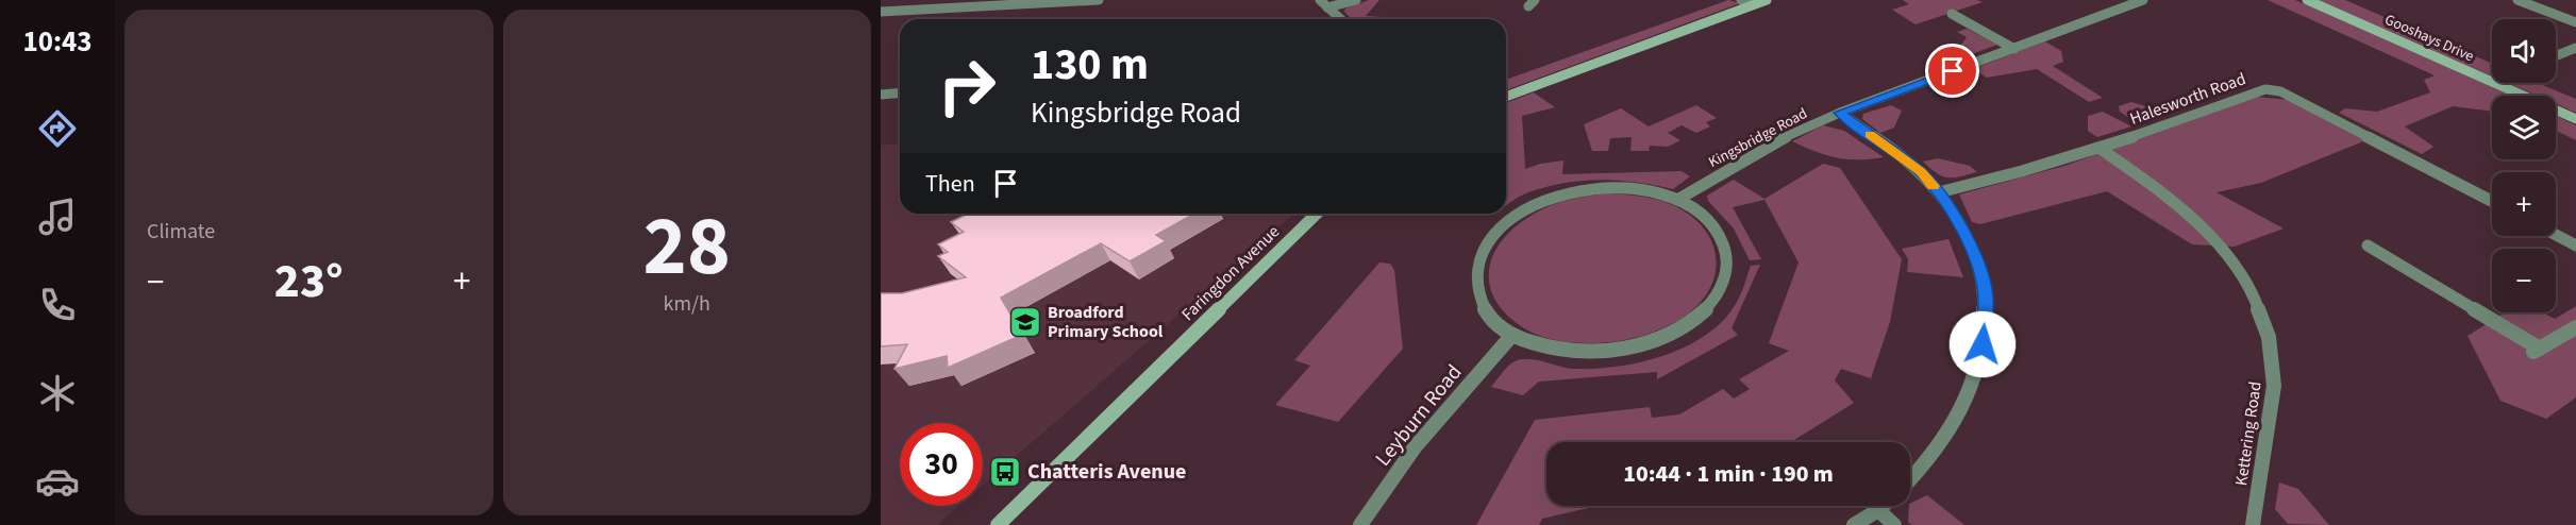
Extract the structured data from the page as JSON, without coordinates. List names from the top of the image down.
{
  "streets": {
    "street": [
      "Gooshays Drive",
      "Halesworth Road",
      "Kingsbridge Road",
      "Faringdon Avenue",
      "Leyburn Road",
      "Kettering Road"
    ]
  },
  "crossings": [
    ["Halesworth Road", "Kettering Road"],
    ["Kingsbridge Road", "Leyburn Road"]
  ],
  "places": {
    "school or university": ["Broadford Primary School"],
    "bus stop": ["Chatteris Avenue"]
  },
  "page": {
    "tabs": "10:43",
    "tile": [
      "Climate",
      ["28", "km/h"]
    ],
    "map_buttons": ["+", "−"],
    "turn": ["130 m", "Kingsbridge Road"],
    "then": "Then",
    "heat": ["−", "23°", "+"],
    "limit": "30",
    "trip": "10:44 · 1 min · 190 m"
  }
}
